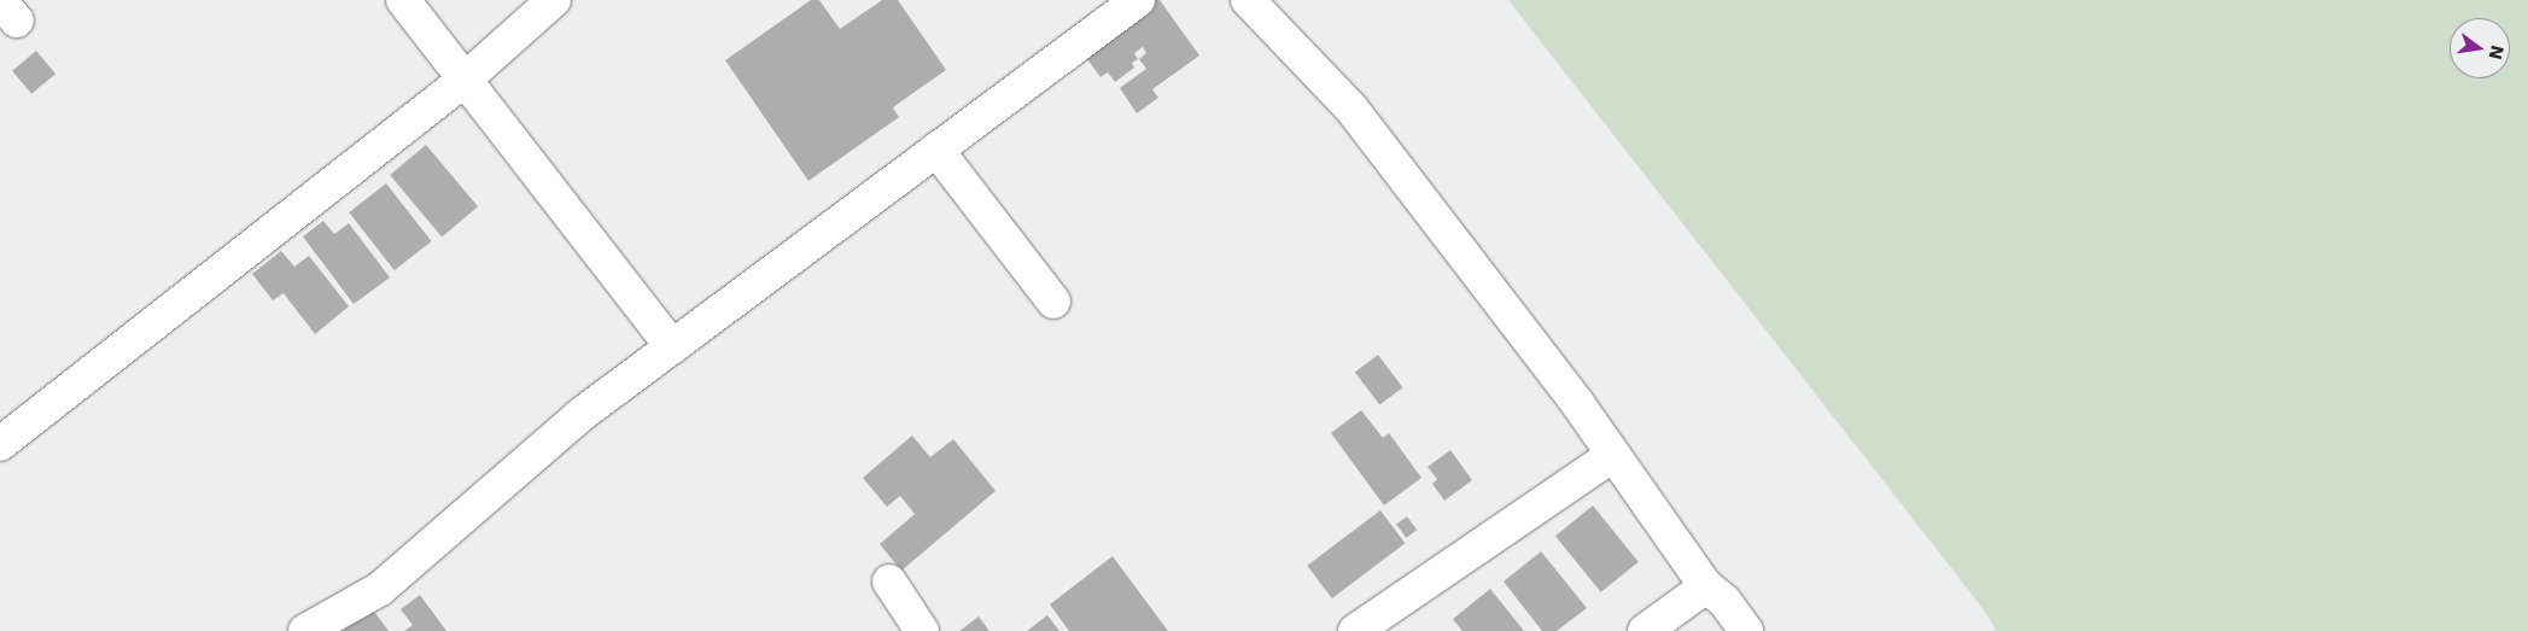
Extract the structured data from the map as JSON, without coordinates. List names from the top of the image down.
{
  "north": "right"
}
